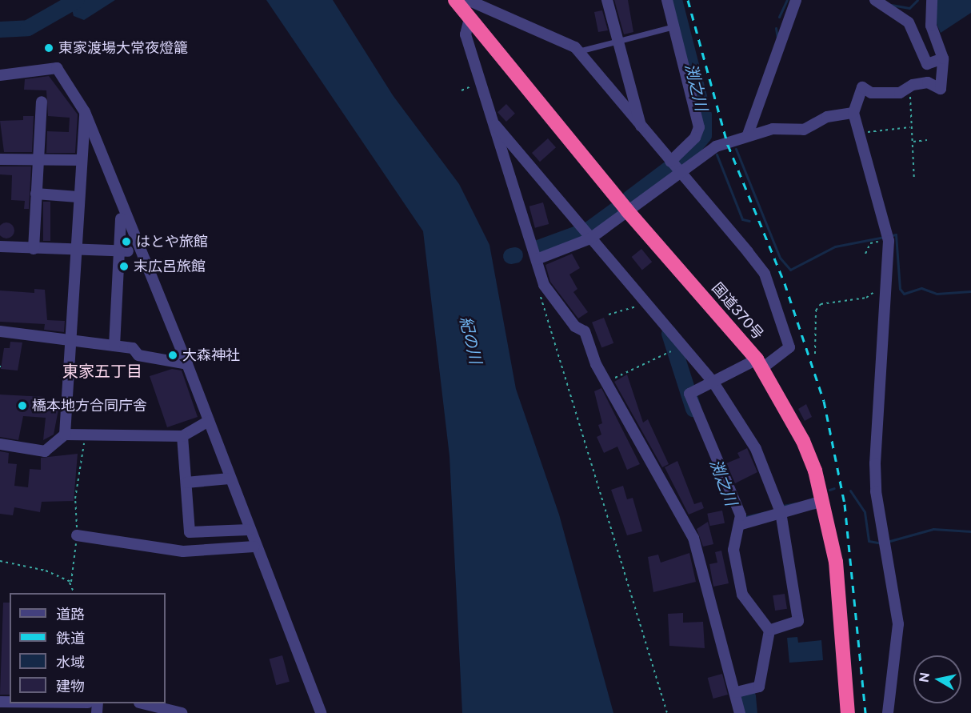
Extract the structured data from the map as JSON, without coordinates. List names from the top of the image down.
{
  "streets": {
    "highway": ["国道370号"]
  },
  "districts": ["東家五丁目"],
  "water": ["渕之川", "紀の川"],
  "places": [
    "東家渡場大常夜燈籠",
    "はとや旅館",
    "末広呂旅館",
    "大森神社",
    "橋本地方合同庁舎"
  ],
  "legend": [
    "道路",
    "鉄道",
    "水域",
    "建物"
  ],
  "north": "left"
}
